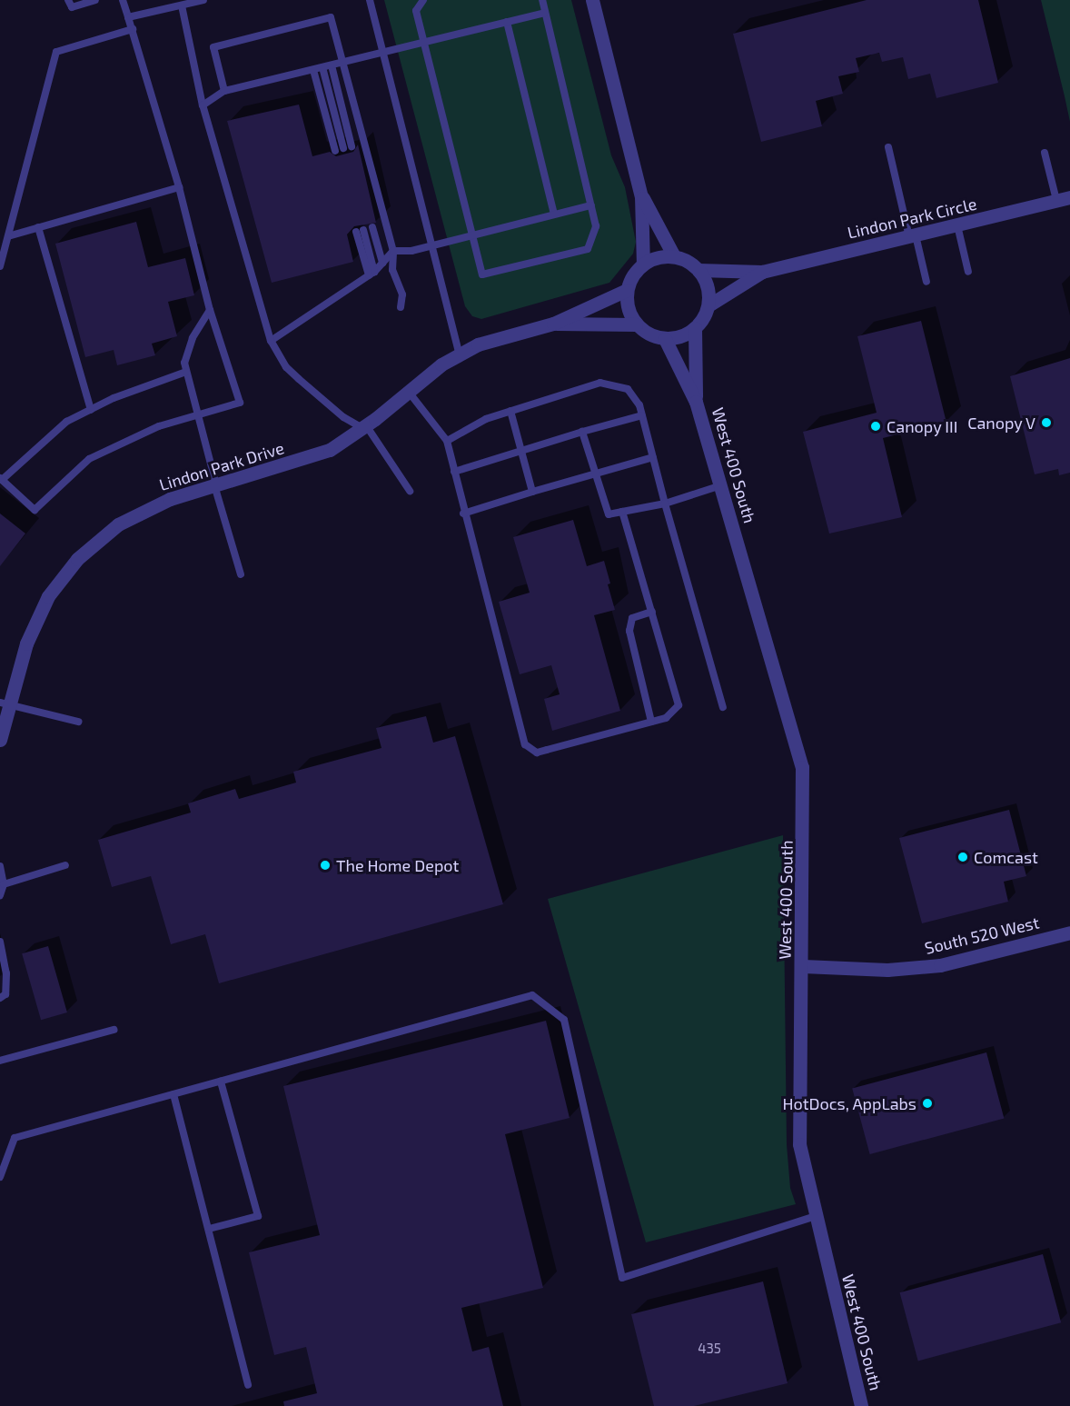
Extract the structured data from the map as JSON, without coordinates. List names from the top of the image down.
{
  "streets": {
    "street": [
      "Lindon Park Circle",
      "West 400 South",
      "Lindon Park Drive",
      "South 520 West"
    ]
  },
  "crossings": [
    ["West 400 South", "Lindon Park Drive"],
    ["West 400 South", "South 520 West"]
  ],
  "places": [
    "Canopy V",
    "Canopy III",
    "Comcast",
    "The Home Depot",
    "HotDocs, AppLabs"
  ],
  "house_numbers": ["435"]
}
